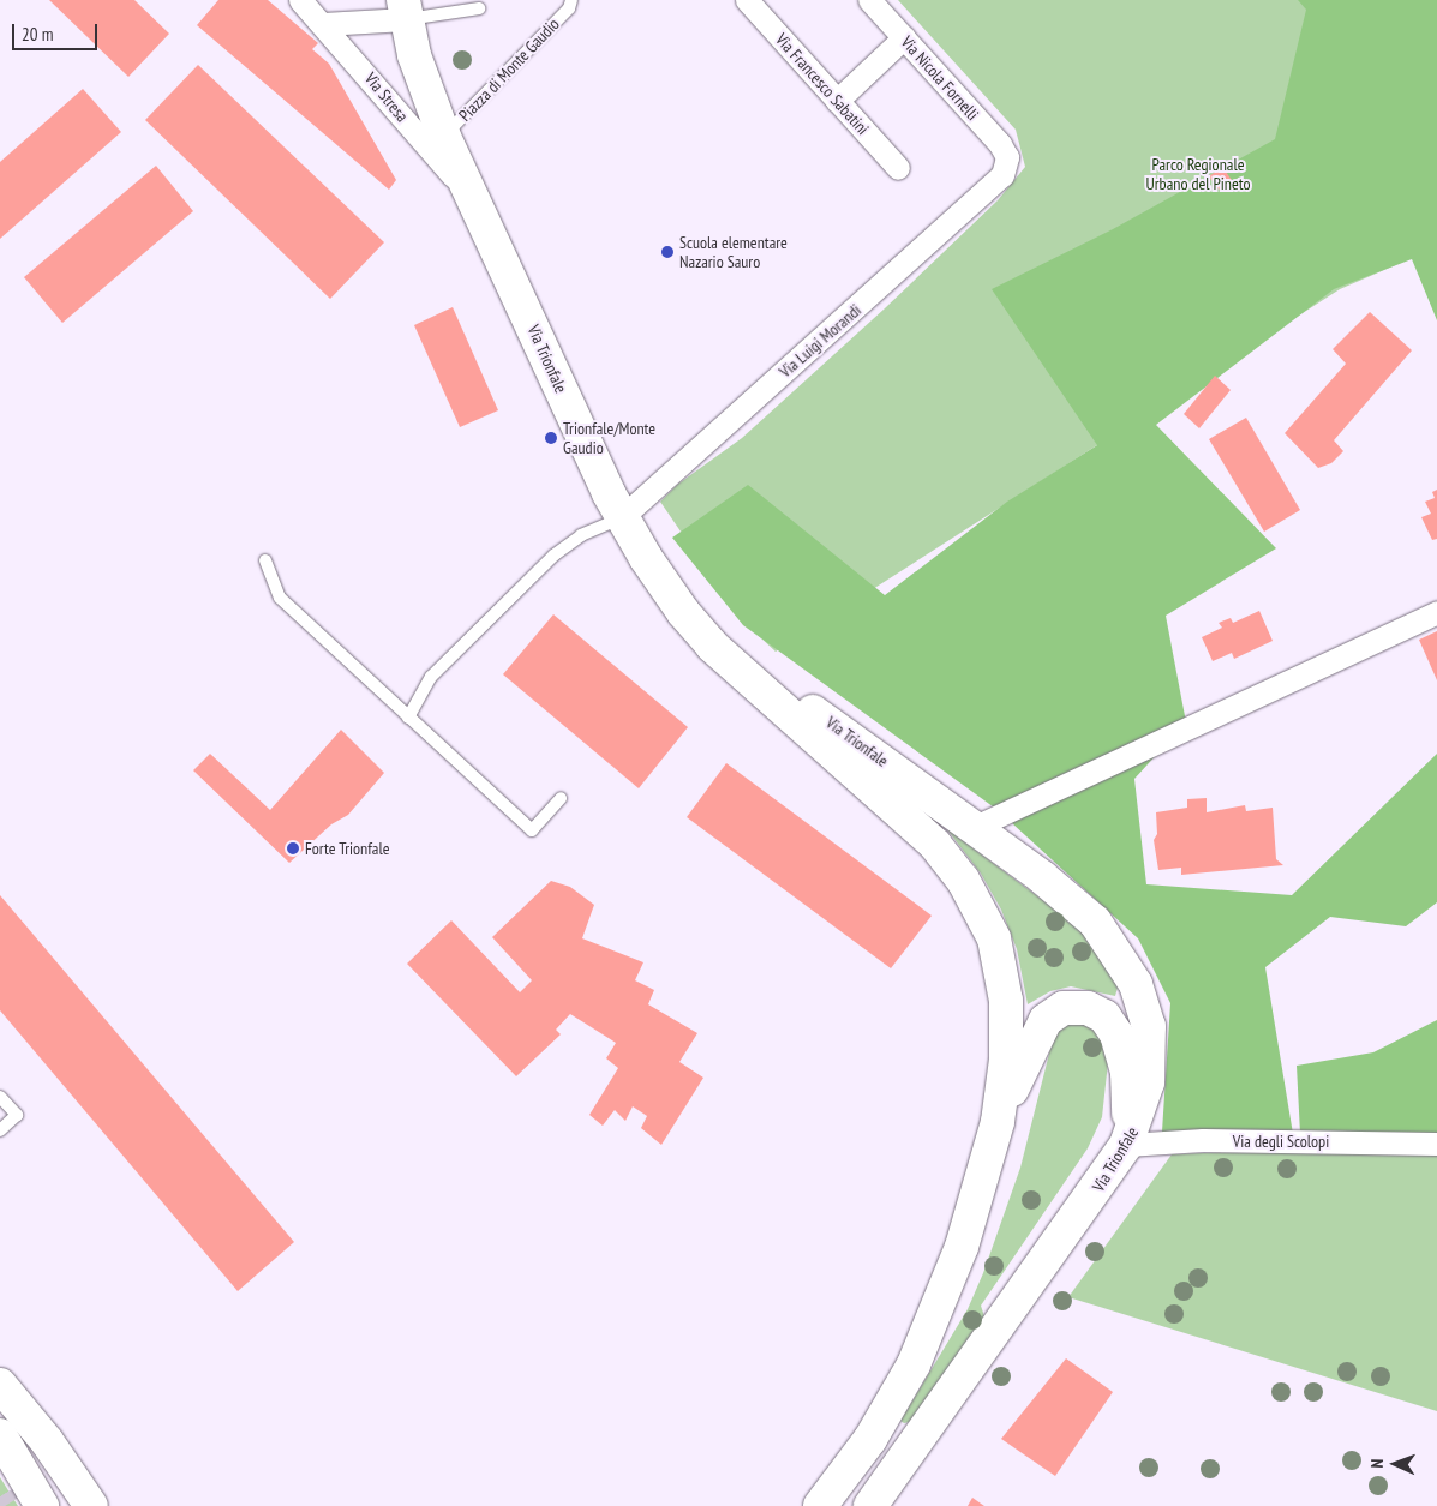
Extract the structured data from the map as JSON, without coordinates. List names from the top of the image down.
{
  "streets": {
    "main road": ["Via Trionfale"],
    "street": [
      "Via Nicola Fornelli",
      "Via Francesco Sabatini",
      "Via Stresa",
      "Via Luigi Morandi",
      "Via degli Scolopi"
    ],
    "lane": ["Piazza di Monte Gaudio"]
  },
  "crossings": [
    ["Piazza di Monte Gaudio", "Via Trionfale"],
    ["Via Nicola Fornelli", "Via Luigi Morandi"],
    ["Via Stresa", "Via Trionfale"],
    ["Via Luigi Morandi", "Via Trionfale"],
    ["Via Trionfale", "Via degli Scolopi"]
  ],
  "parks": ["Parco Regionale Urbano del Pineto"],
  "places": ["Scuola elementare Nazario Sauro", "Trionfale/Monte Gaudio", "Forte Trionfale"],
  "scale_bar": "20 m",
  "north": "left"
}
